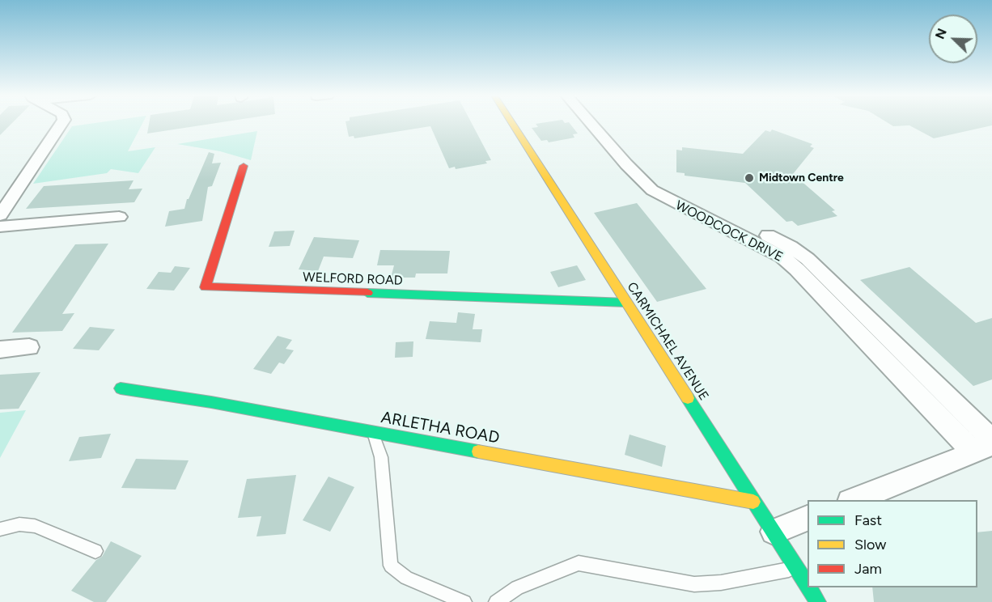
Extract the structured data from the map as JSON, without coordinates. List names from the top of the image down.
{
  "streets": {
    "street": [
      "WOODCOCK DRIVE",
      "WELFORD ROAD",
      "CARMICHAEL AVENUE",
      "ARLETHA ROAD"
    ]
  },
  "crossings": [
    ["WELFORD ROAD", "CARMICHAEL AVENUE"],
    ["CARMICHAEL AVENUE", "ARLETHA ROAD"]
  ],
  "places": ["Midtown Centre"],
  "legend": ["Fast", "Slow", "Jam"],
  "north": "top left"
}
